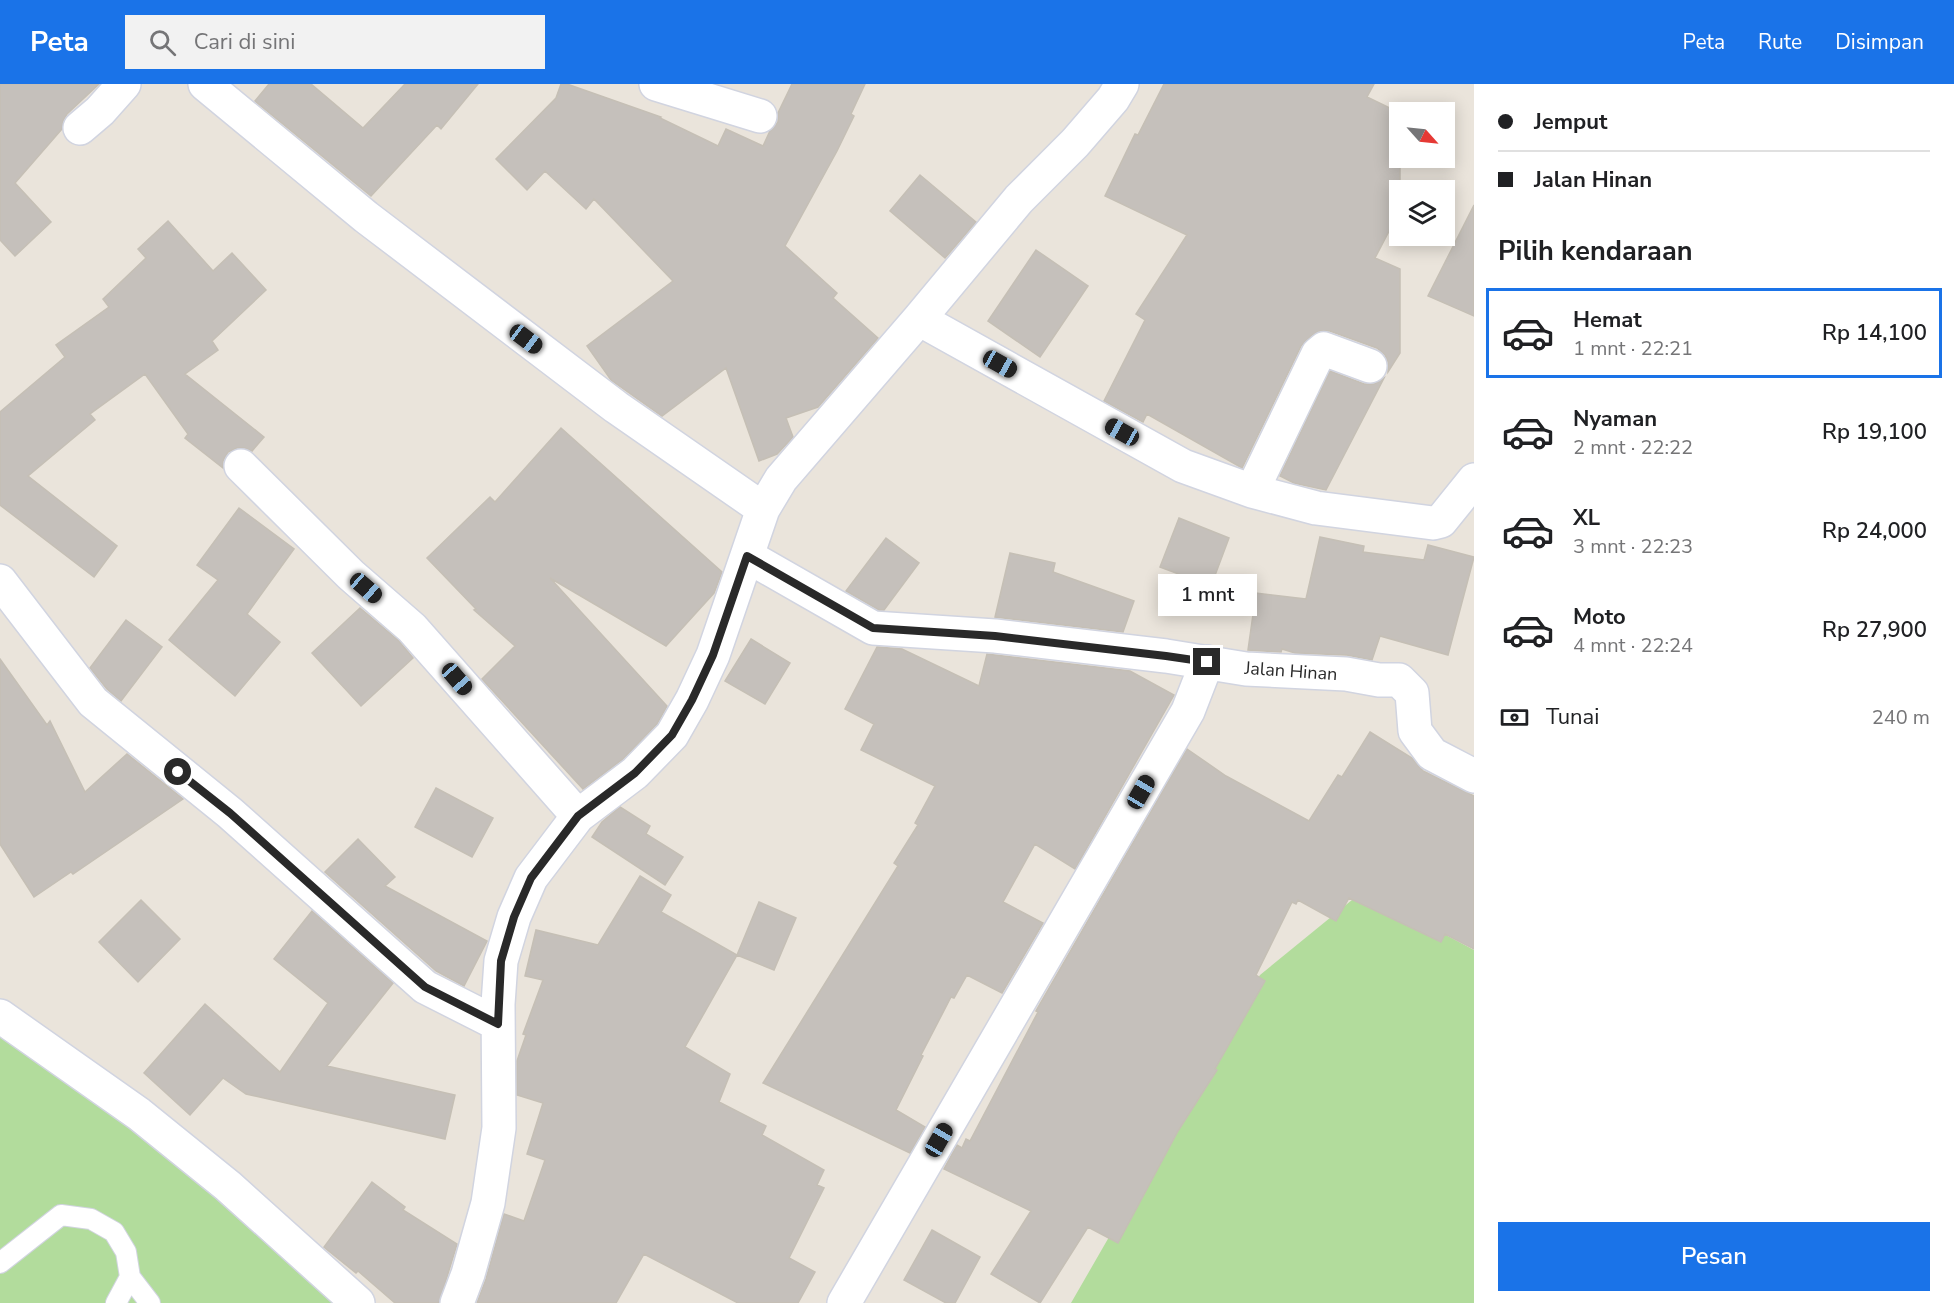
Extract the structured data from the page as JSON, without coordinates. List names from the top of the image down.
{
  "streets": {
    "street": ["Jalan Hinan"]
  },
  "north": "bottom right",
  "page": {
    "header": "Peta",
    "search": "Cari di sini",
    "nav": ["Peta", "Rute", "Disimpan"],
    "banner": ["Jemput", "Jalan Hinan"],
    "heading": "Pilih kendaraan",
    "list": [
      {
        "name": "Hemat",
        "note": "1 mnt · 22:21",
        "value": "Rp 14,100"
      },
      {
        "name": "Nyaman",
        "note": "2 mnt · 22:22",
        "value": "Rp 19,100"
      },
      {
        "name": "XL",
        "note": "3 mnt · 22:23",
        "value": "Rp 24,000"
      },
      {
        "name": "Moto",
        "note": "4 mnt · 22:24",
        "value": "Rp 27,900"
      }
    ],
    "bubble": "1 mnt",
    "pay": ["Tunai", "240 m"],
    "buttons": "Pesan"
  }
}
